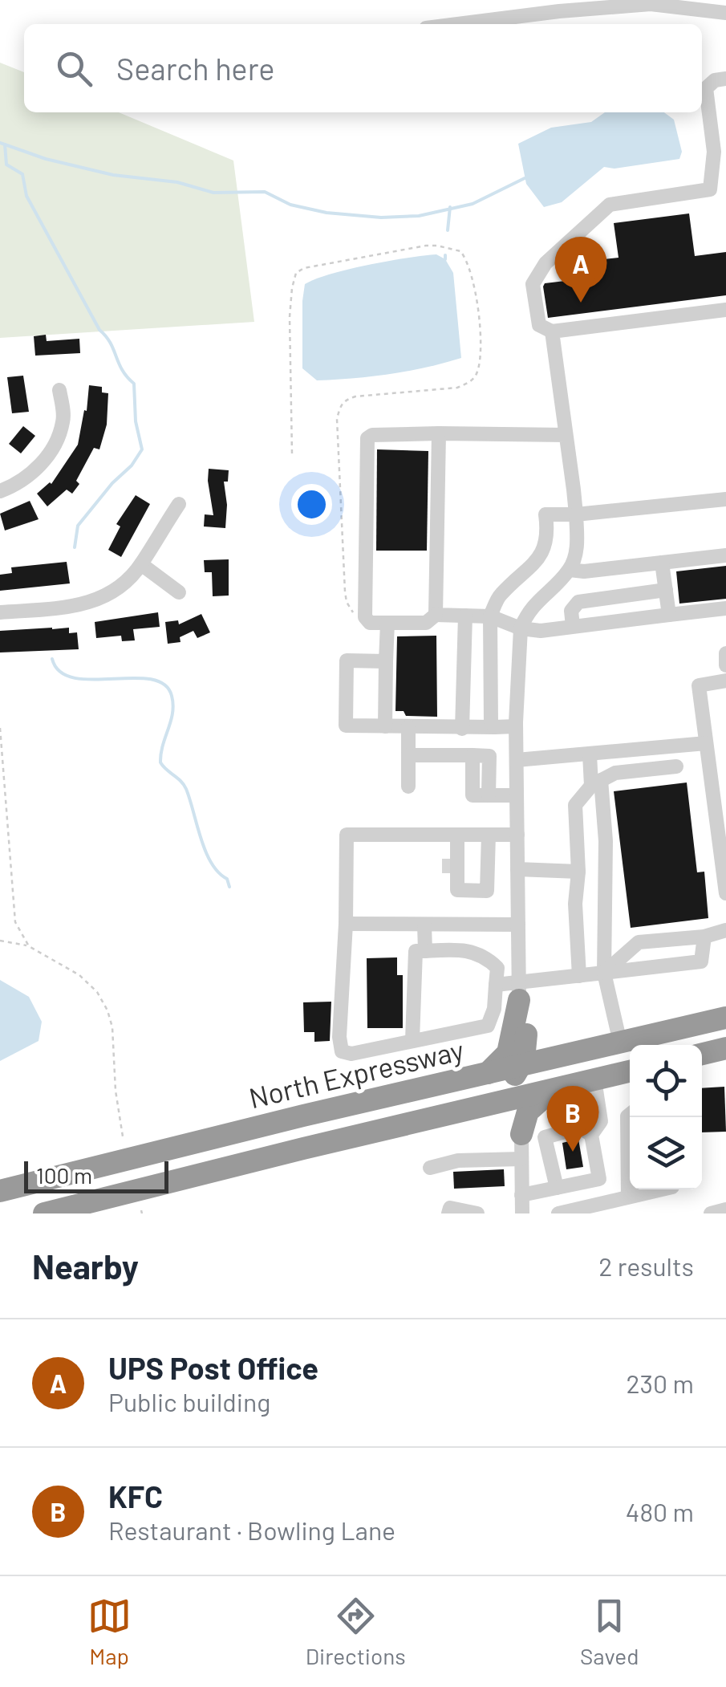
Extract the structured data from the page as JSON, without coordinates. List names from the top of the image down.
{
  "streets": {
    "highway": ["North Expressway"]
  },
  "scale_bar": "100 m",
  "page": {
    "search": "Search here",
    "pins": ["A", "B"],
    "scale": "100 m",
    "heading": ["Nearby", "2 results"],
    "list": [
      {
        "mark": "A",
        "name": "UPS Post Office",
        "note": "Public building",
        "value": "230 m"
      },
      {
        "mark": "B",
        "name": "KFC",
        "note": "Restaurant · Bowling Lane",
        "value": "480 m"
      }
    ],
    "nav": ["Map", "Directions", "Saved"]
  }
}
